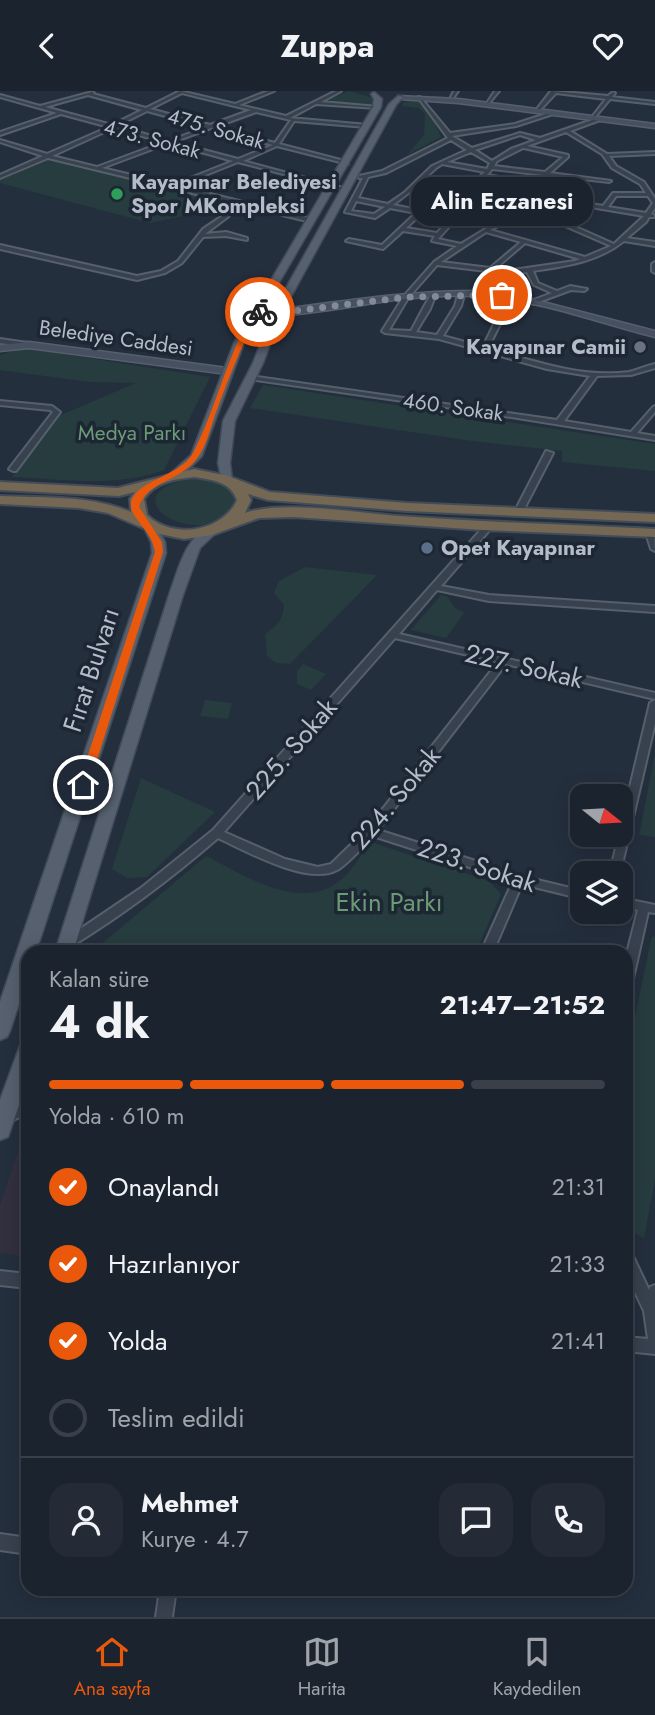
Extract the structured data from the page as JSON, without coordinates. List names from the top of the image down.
{
  "streets": {
    "main road": ["Fırat Bulvarı"],
    "street": [
      "475. Sokak",
      "473. Sokak",
      "Belediye Caddesi",
      "460. Sokak",
      "227. Sokak",
      "225. Sokak",
      "224. Sokak",
      "223. Sokak"
    ]
  },
  "crossings": [
    ["227. Sokak", "225. Sokak"],
    ["227. Sokak", "224. Sokak"],
    ["225. Sokak", "224. Sokak"],
    ["224. Sokak", "223. Sokak"]
  ],
  "parks": ["Medya Parkı", "Ekin Parkı"],
  "places": [
    "Kayapınar Belediyesi Spor MKompleksi",
    "Alin Eczanesi",
    "Kayapınar Camii",
    "Opet Kayapınar"
  ],
  "north": "right",
  "page": {
    "header": "Zuppa",
    "bubble": "Alin Eczanesi",
    "heading": ["4 dk", "Kalan süre", "21:47–21:52"],
    "panel": ["Mehmet", "Kurye · 4.7"],
    "bar": "Yolda · 610 m",
    "list": [
      ["Onaylandı", "21:31"],
      ["Hazırlanıyor", "21:33"],
      ["Yolda", "21:41"],
      "Teslim edildi"
    ],
    "tabs": ["Ana sayfa", "Harita", "Kaydedilen"]
  }
}
